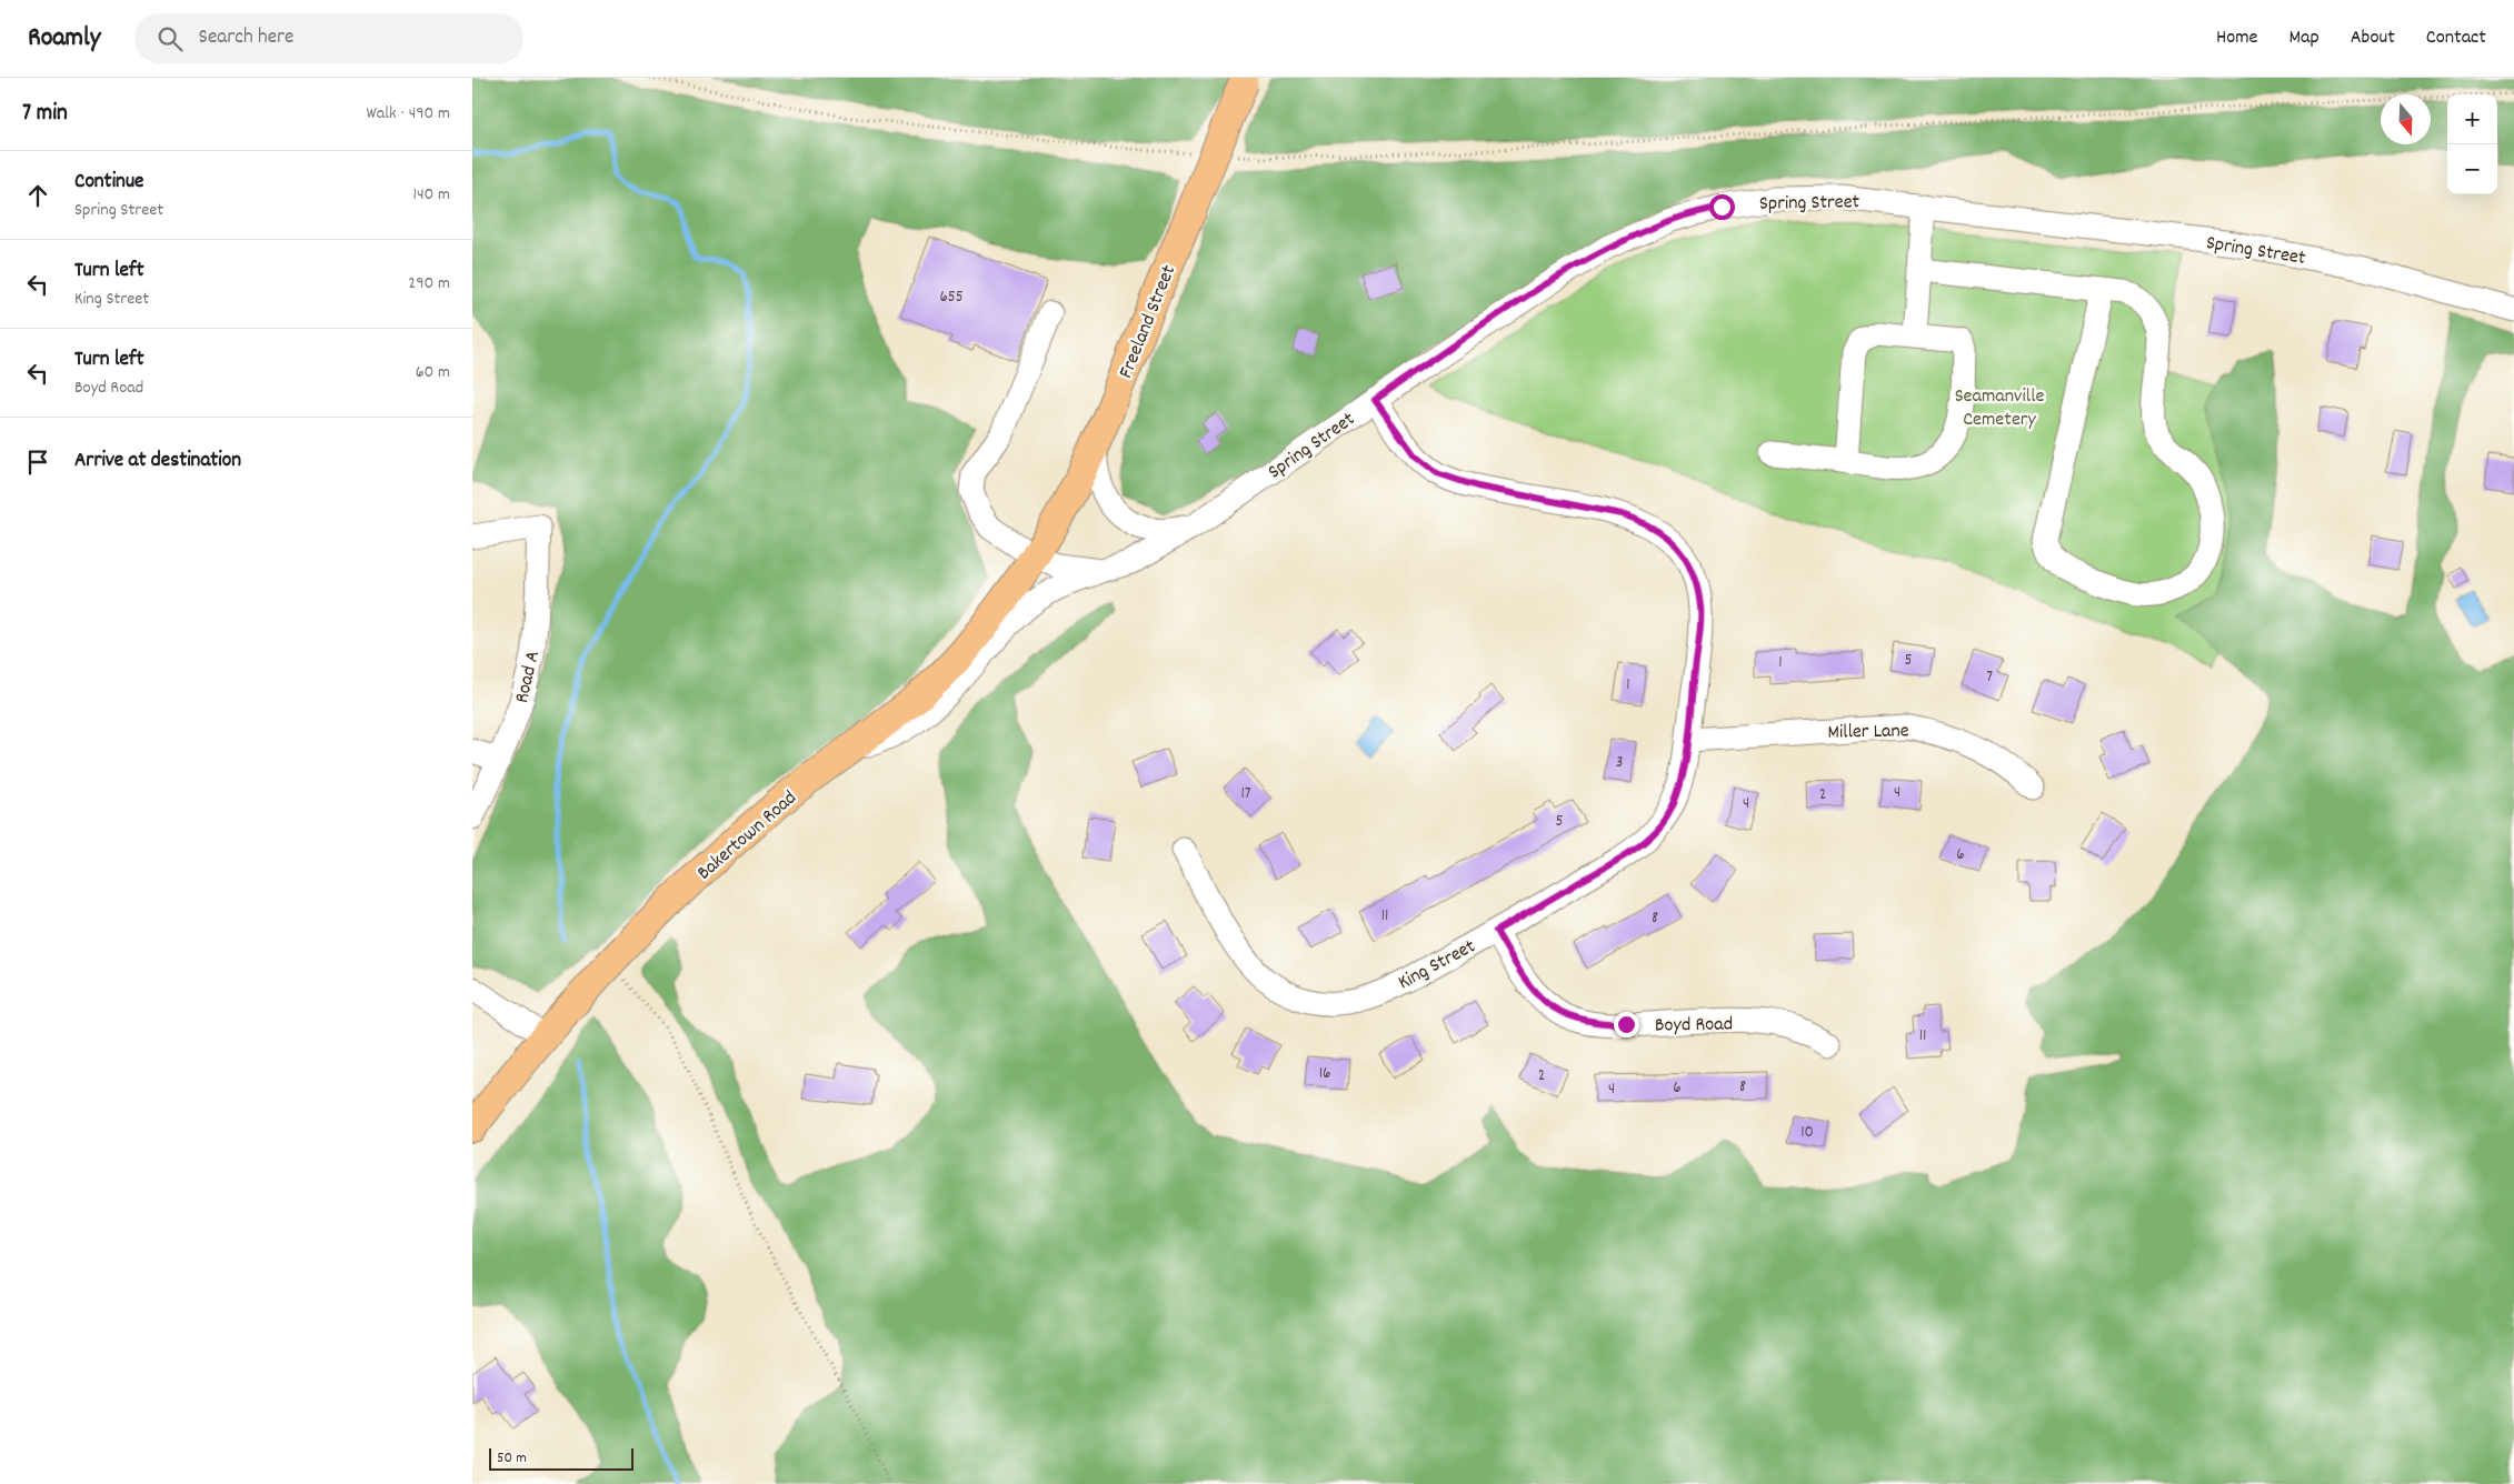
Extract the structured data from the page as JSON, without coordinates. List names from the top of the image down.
{
  "streets": {
    "main road": ["Freeland Street", "Bakertown Road"],
    "street": [
      "Spring Street",
      "Road A",
      "Miller Lane",
      "King Street",
      "Boyd Road"
    ]
  },
  "crossings": [
    ["Spring Street", "Freeland Street"],
    ["Spring Street", "Bakertown Road"],
    ["Spring Street", "King Street"],
    ["Freeland Street", "Bakertown Road"],
    ["Miller Lane", "King Street"],
    ["King Street", "Boyd Road"]
  ],
  "parks": ["Seamanville Cemetery"],
  "house_numbers": [
    "655",
    "5",
    "1",
    "7",
    "1",
    "3",
    "4",
    "17",
    "2",
    "4",
    "5",
    "6",
    "11",
    "8",
    "11",
    "16",
    "2",
    "8",
    "6",
    "4",
    "10"
  ],
  "scale_bar": "50 m",
  "north": "bottom",
  "page": {
    "header": "Roamly",
    "search": "Search here",
    "nav": [
      "Home",
      "Map",
      "About",
      "Contact"
    ],
    "heading": ["7 min", "Walk · 490 m"],
    "map_buttons": ["+", "−"],
    "list": [
      ["Continue", "Spring Street", "140 m"],
      ["Turn left", "King Street", "290 m"],
      ["Turn left", "Boyd Road", "60 m"],
      "Arrive at destination"
    ],
    "scale": "50 m"
  }
}
